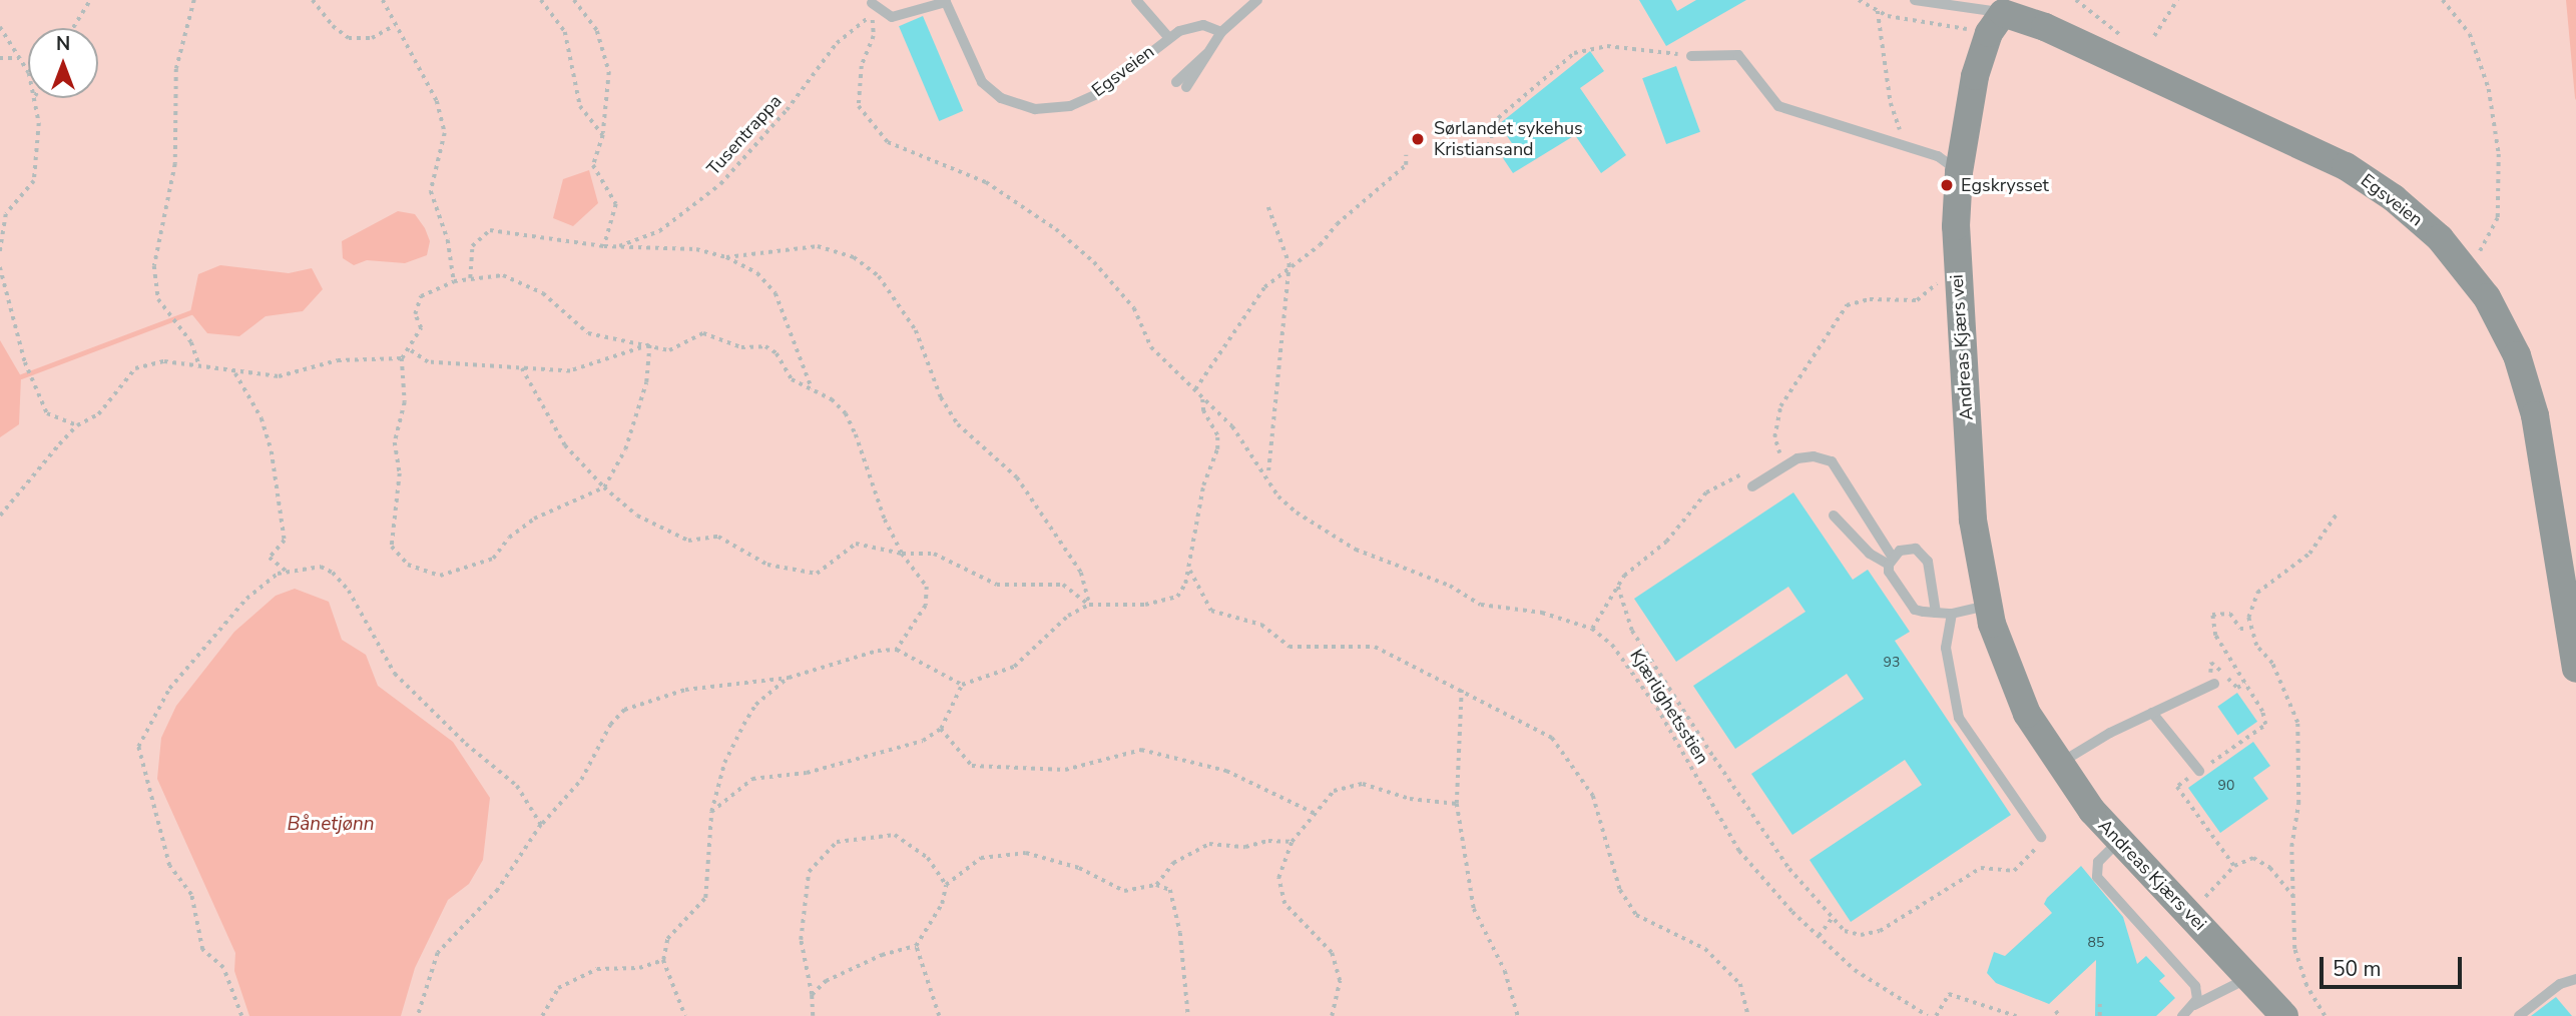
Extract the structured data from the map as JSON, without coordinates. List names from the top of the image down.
{
  "streets": {
    "street": ["Egsveien", "Andreas Kjærs vei"],
    "path": ["Tusentrappa", "Kjærlighetsstien"]
  },
  "crossings": [
    ["Egsveien", "Andreas Kjærs vei"],
    ["Tusentrappa", "Kjærlighetsstien"]
  ],
  "water": ["Bånetjønn"],
  "places": ["Sørlandet sykehus Kristiansand", "Egskrysset"],
  "house_numbers": ["93", "90", "85"],
  "scale_bar": "50 m",
  "north": "top"
}
